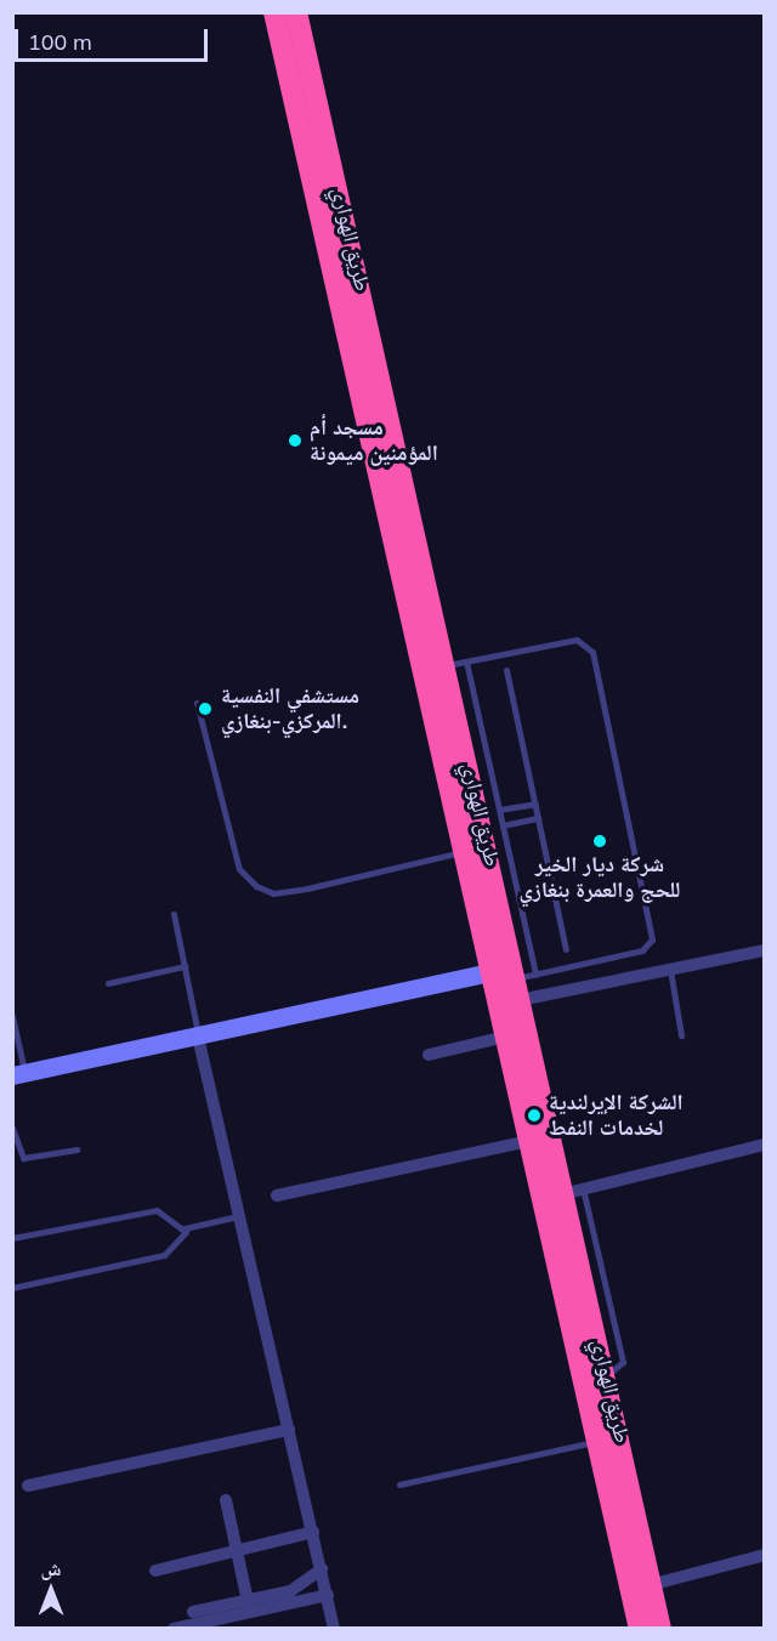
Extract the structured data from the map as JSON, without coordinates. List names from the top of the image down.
{
  "streets": {
    "highway": ["طريق الهواري"]
  },
  "places": [
    "مسجد أم المؤمنين ميمونة",
    "مستشفي النفسية المركزي-بنغازي.",
    "شركة ديار الخير للحج والعمرة بنغازي",
    "الشركة الإيرلندية لخدمات النفط"
  ],
  "scale_bar": "100 m",
  "north": "top"
}
